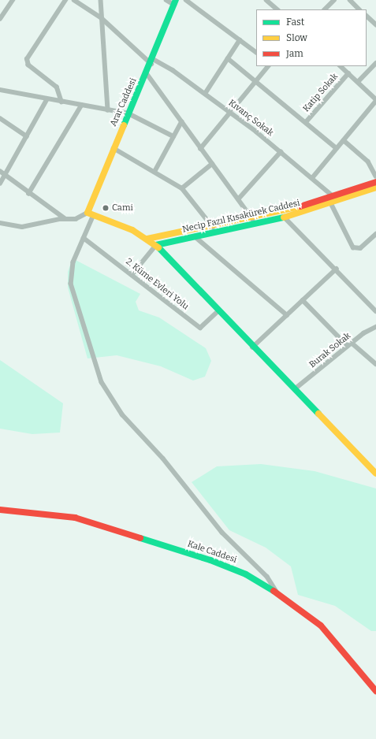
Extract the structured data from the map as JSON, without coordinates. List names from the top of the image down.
{
  "streets": {
    "street": [
      "Katip Sokak",
      "Arar Caddesi",
      "Kıvanç Sokak",
      "Necip Fazıl Kısakürek Caddesi",
      "2. Küme Evleri Yolu",
      "Burak Sokak",
      "Kale Caddesi"
    ]
  },
  "crossings": [
    ["Arar Caddesi", "Kıvanç Sokak"],
    ["Kıvanç Sokak", "Necip Fazıl Kısakürek Caddesi"]
  ],
  "places": ["Cami"],
  "legend": ["Fast", "Slow", "Jam"]
}
